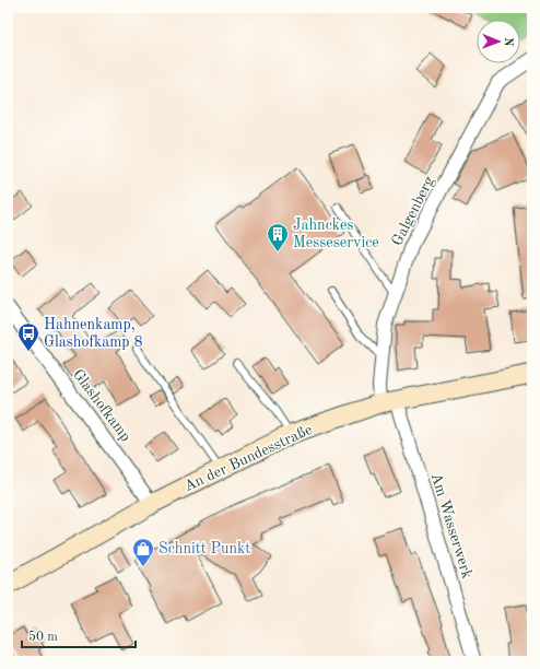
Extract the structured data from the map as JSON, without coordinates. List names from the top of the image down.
{
  "streets": {
    "main road": ["An der Bundesstraße"],
    "street": ["Galgenberg", "Glashofkamp", "Am Wasserwerk"]
  },
  "crossings": [
    ["Galgenberg", "An der Bundesstraße"],
    ["Galgenberg", "Am Wasserwerk"],
    ["Glashofkamp", "An der Bundesstraße"],
    ["An der Bundesstraße", "Am Wasserwerk"]
  ],
  "places": {
    "building": ["Jahnckes Messeservice"],
    "bus stop": ["Hahnenkamp, Glashofkamp 8"],
    "shop": ["Schnitt Punkt"]
  },
  "scale_bar": "50 m",
  "north": "right"
}
